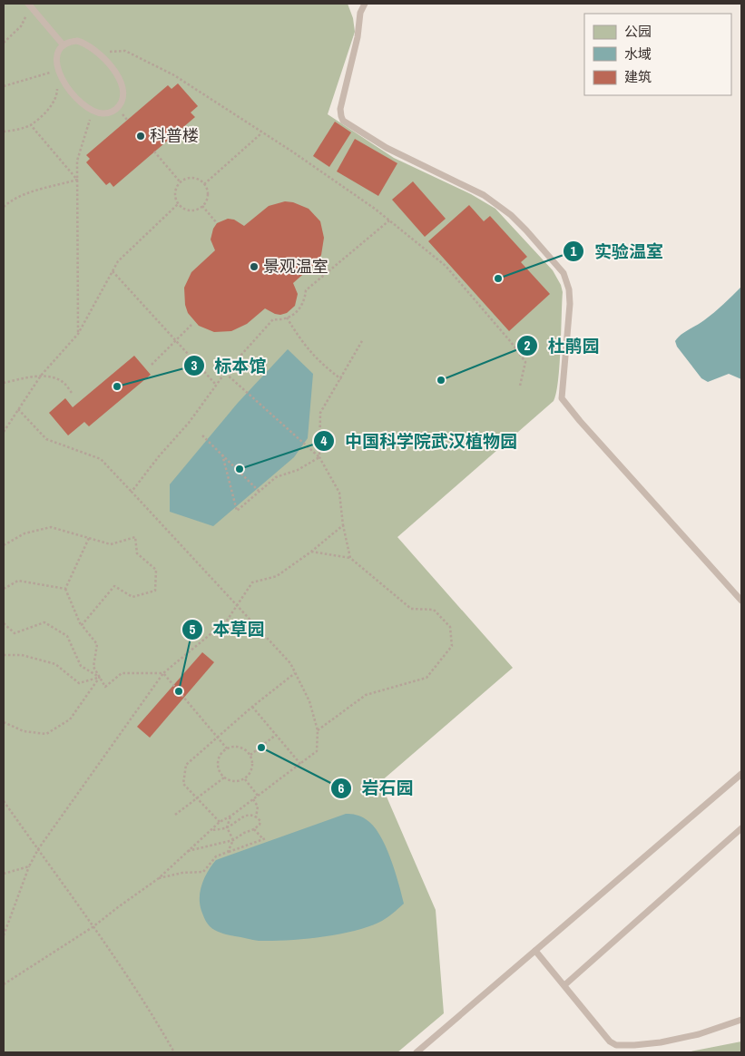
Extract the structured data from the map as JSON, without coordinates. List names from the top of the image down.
{
  "places": [
    "科普楼",
    "景观温室",
    "实验温室",
    "杜鹃园",
    "标本馆",
    "中国科学院武汉植物园",
    "本草园",
    "岩石园"
  ],
  "legend": ["公园", "水域", "建筑"]
}
